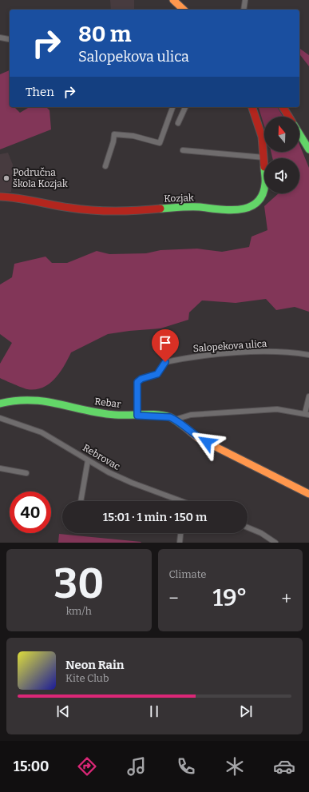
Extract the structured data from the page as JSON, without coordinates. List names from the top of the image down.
{
  "streets": {
    "street": [
      "Kozjak",
      "Salopekova ulica",
      "Rebar",
      "Rebrovac"
    ]
  },
  "crossings": [
    ["Salopekova ulica", "Rebar"]
  ],
  "places": ["Područna škola Kozjak"],
  "north": "top",
  "page": {
    "turn": ["80 m", "Salopekova ulica"],
    "then": "Then",
    "limit": "40",
    "trip": "15:01 · 1 min · 150 m",
    "tile": [
      ["30", "km/h"],
      "Climate"
    ],
    "heat": ["−", "19°", "+"],
    "song": ["Neon Rain", "Kite Club"],
    "tabs": "15:00"
  }
}
